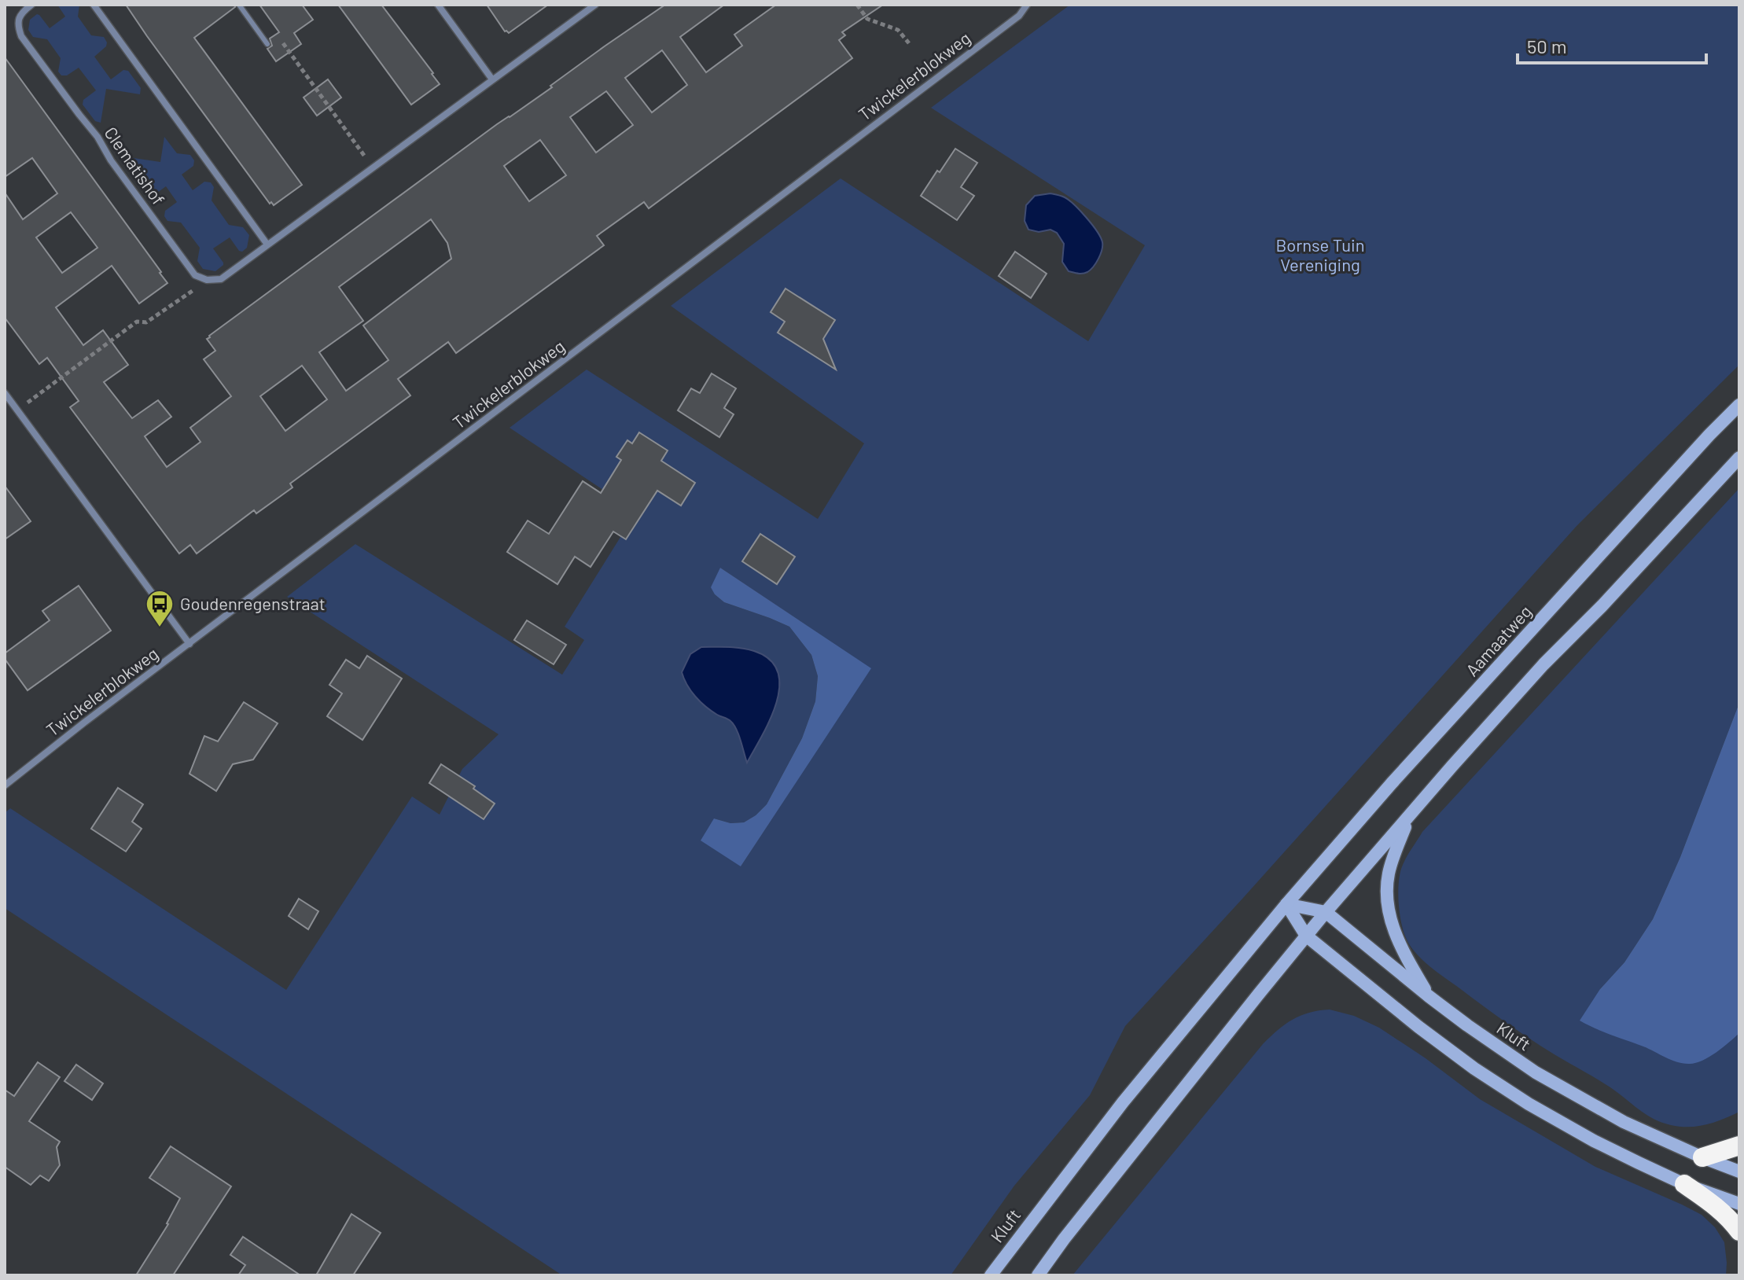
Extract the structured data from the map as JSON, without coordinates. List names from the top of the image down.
{
  "streets": {
    "main road": ["Aamaatweg", "Kluft"],
    "street": ["Twickelerblokweg", "Clematishof"]
  },
  "crossings": [
    ["Aamaatweg", "Kluft"]
  ],
  "parks": ["Bornse Tuin Vereniging"],
  "places": {
    "bus stop": ["Goudenregenstraat"]
  },
  "scale_bar": "50 m"
}
